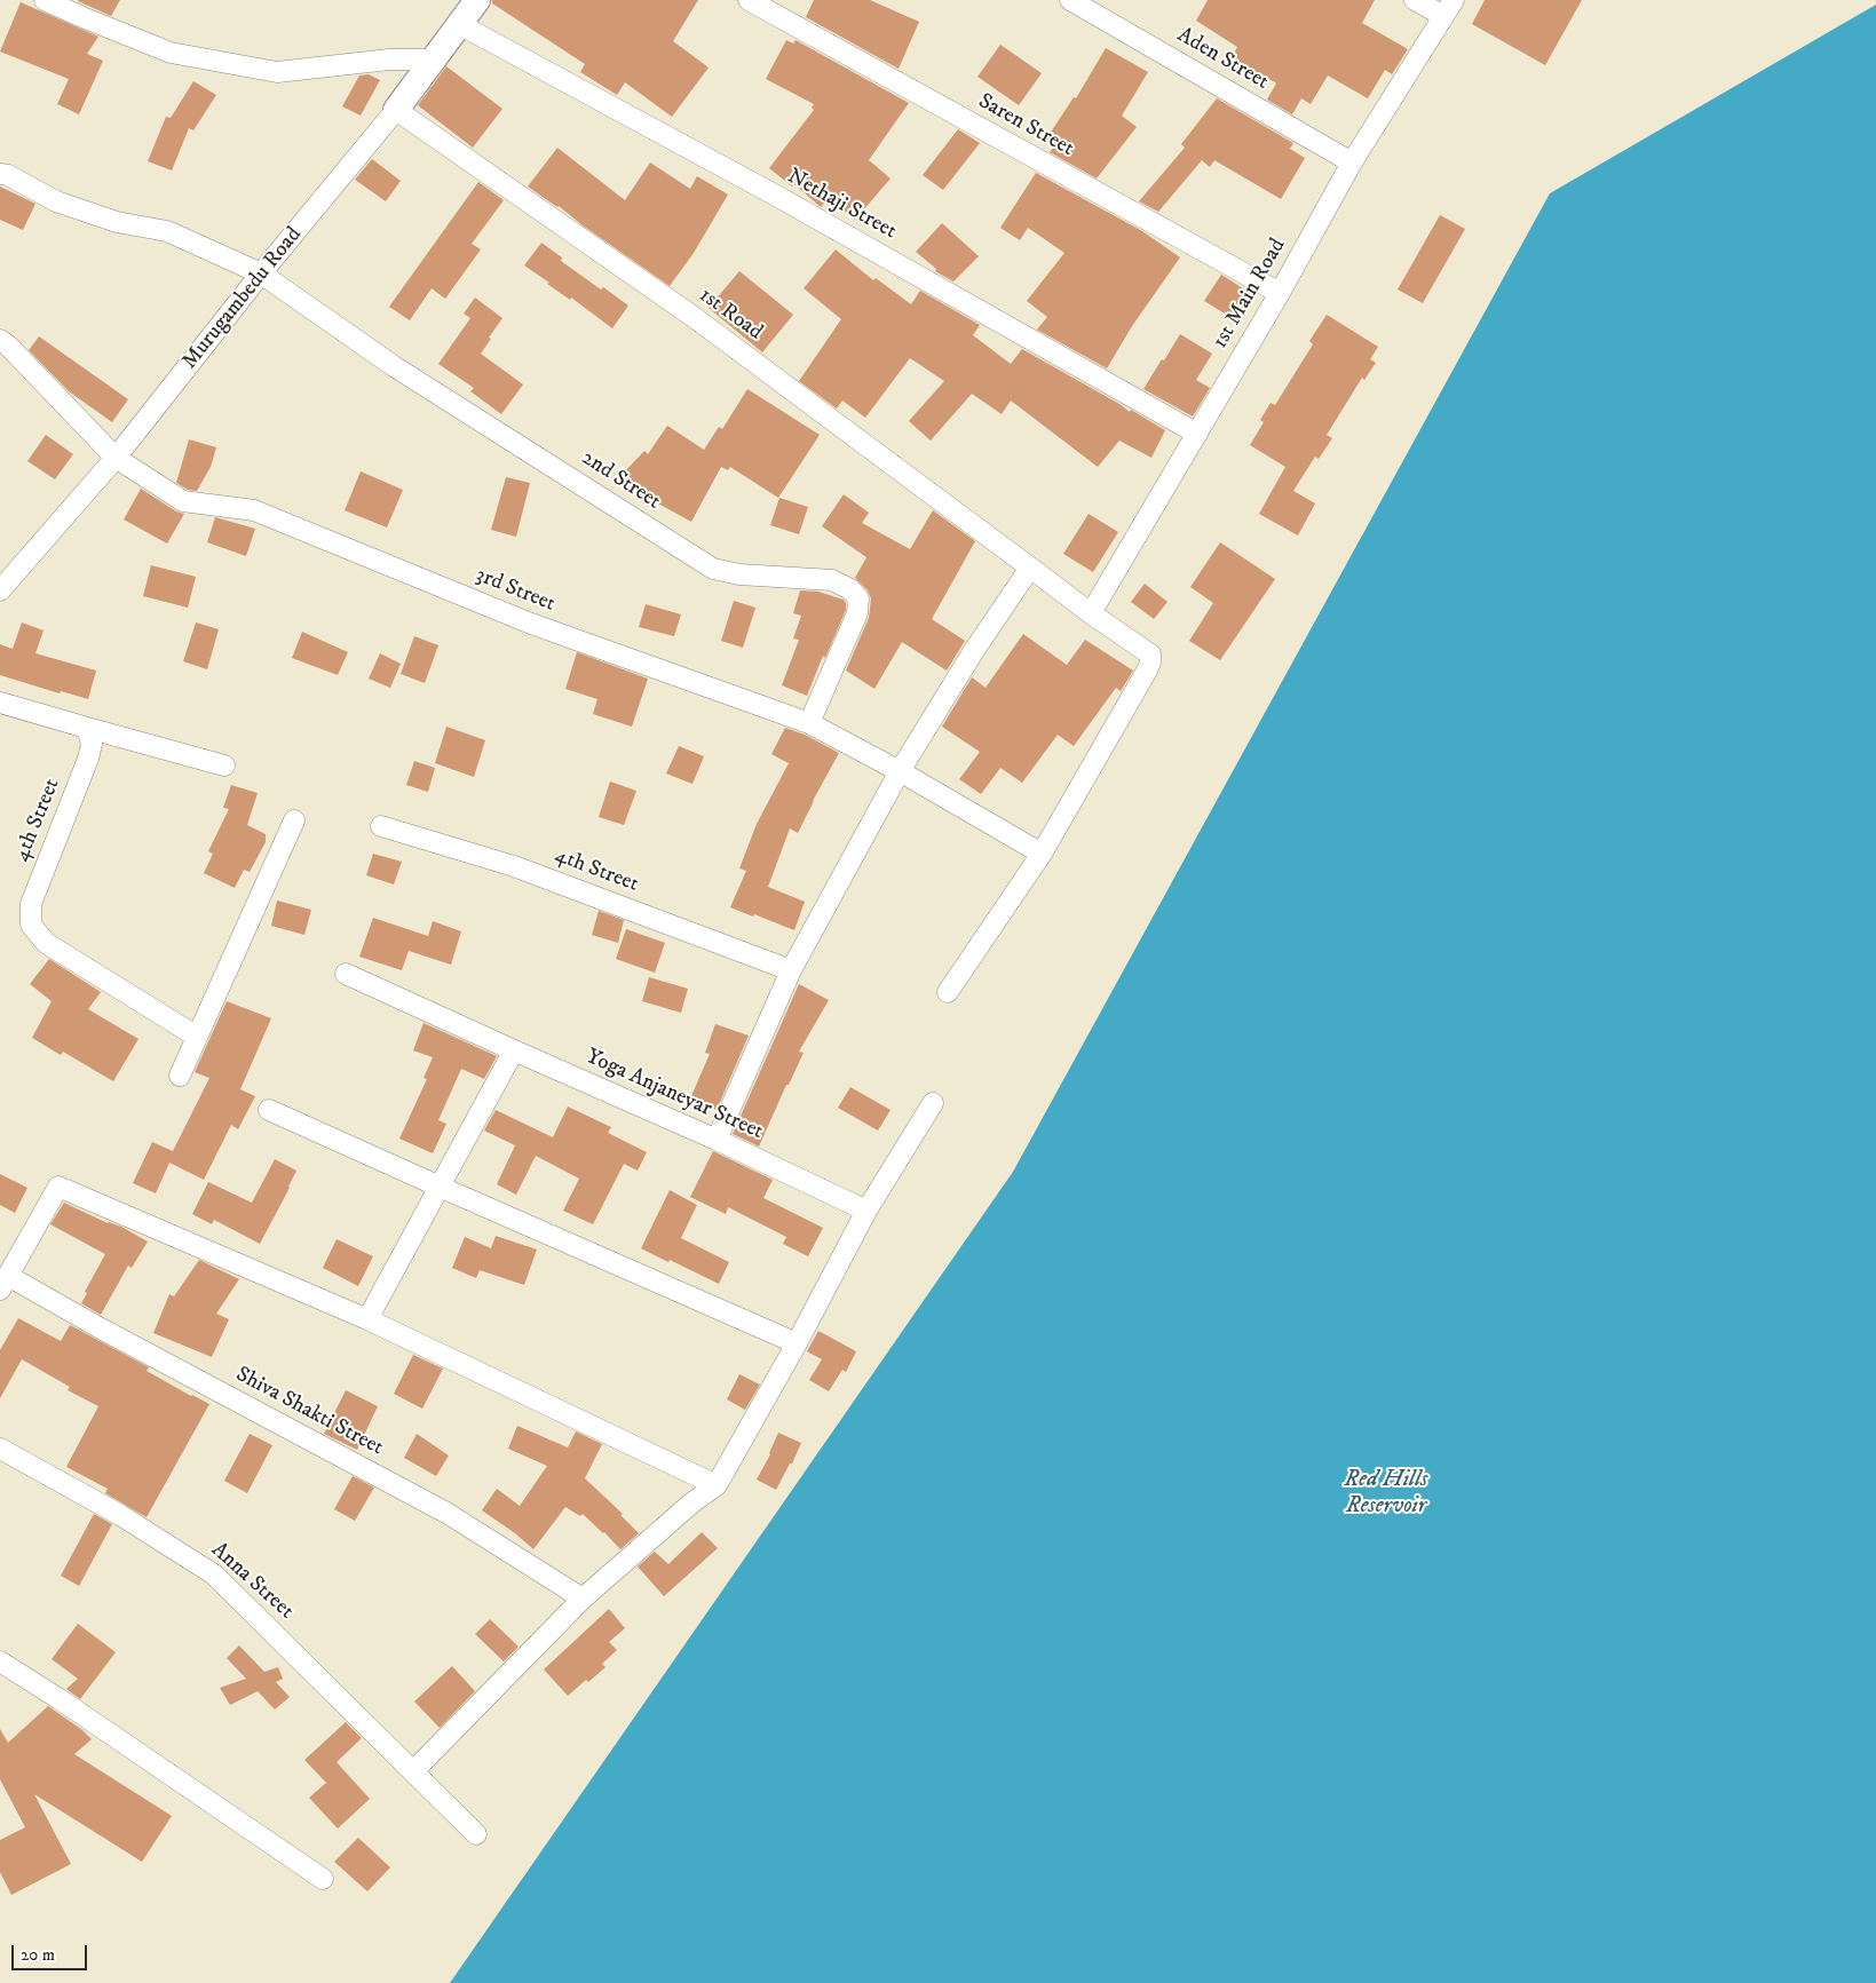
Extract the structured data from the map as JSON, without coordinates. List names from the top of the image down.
{
  "streets": {
    "street": [
      "Aden Street",
      "Saren Street",
      "Nethaji Street",
      "1st Main Road",
      "Murugambedu Road",
      "1st Road",
      "2nd Street",
      "3rd Street",
      "4th Street",
      "Yoga Anjaneyar Street",
      "Shiva Shakti Street",
      "Anna Street"
    ]
  },
  "crossings": [
    ["Aden Street", "1st Main Road"],
    ["Saren Street", "1st Main Road"],
    ["Nethaji Street", "1st Main Road"],
    ["Nethaji Street", "Murugambedu Road"],
    ["1st Main Road", "1st Road"],
    ["Murugambedu Road", "1st Road"],
    ["Murugambedu Road", "2nd Street"],
    ["Murugambedu Road", "3rd Street"],
    ["1st Road", "3rd Street"],
    ["2nd Street", "3rd Street"]
  ],
  "water": ["Red Hills Reservoir"],
  "scale_bar": "20 m"
}
